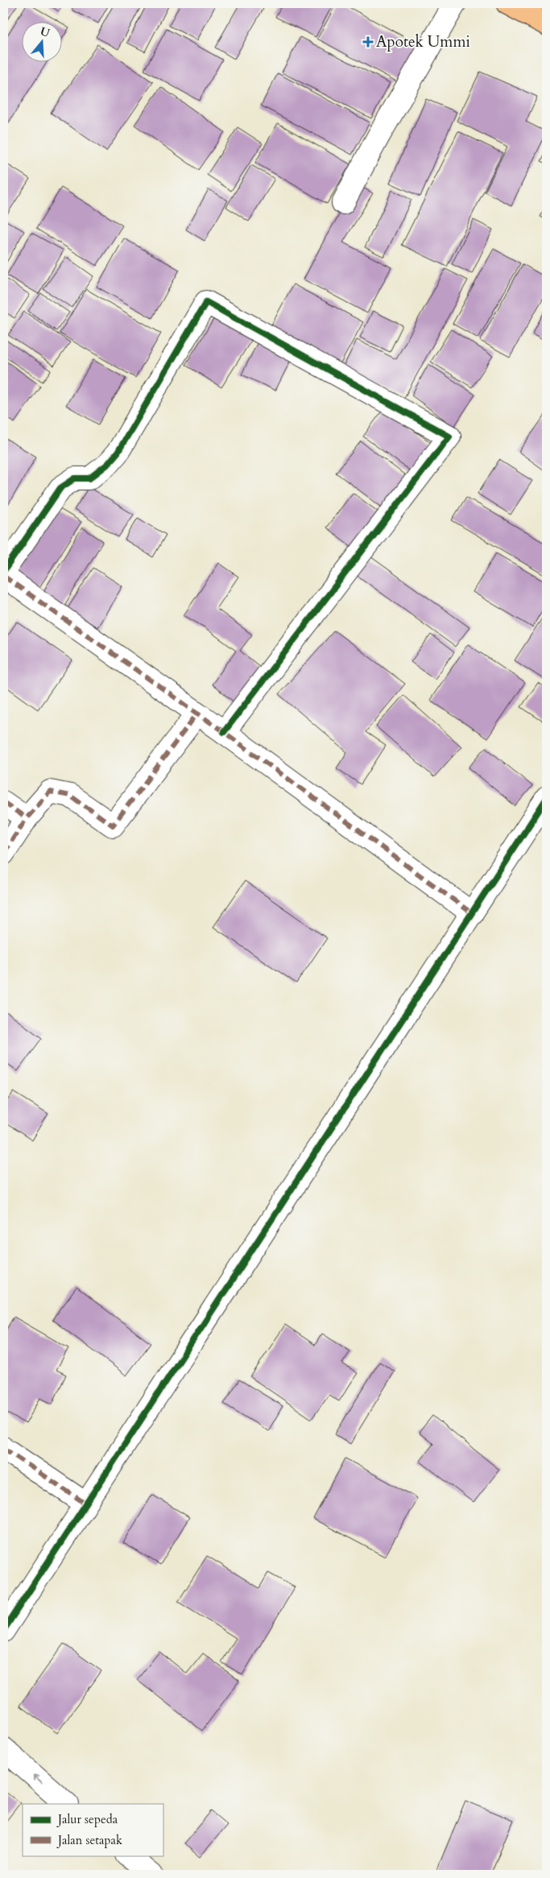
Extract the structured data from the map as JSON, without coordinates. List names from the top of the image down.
{
  "places": {
    "health": ["Apotek Ummi"]
  },
  "legend": ["Jalur sepeda", "Jalan setapak"],
  "north": "top"
}
